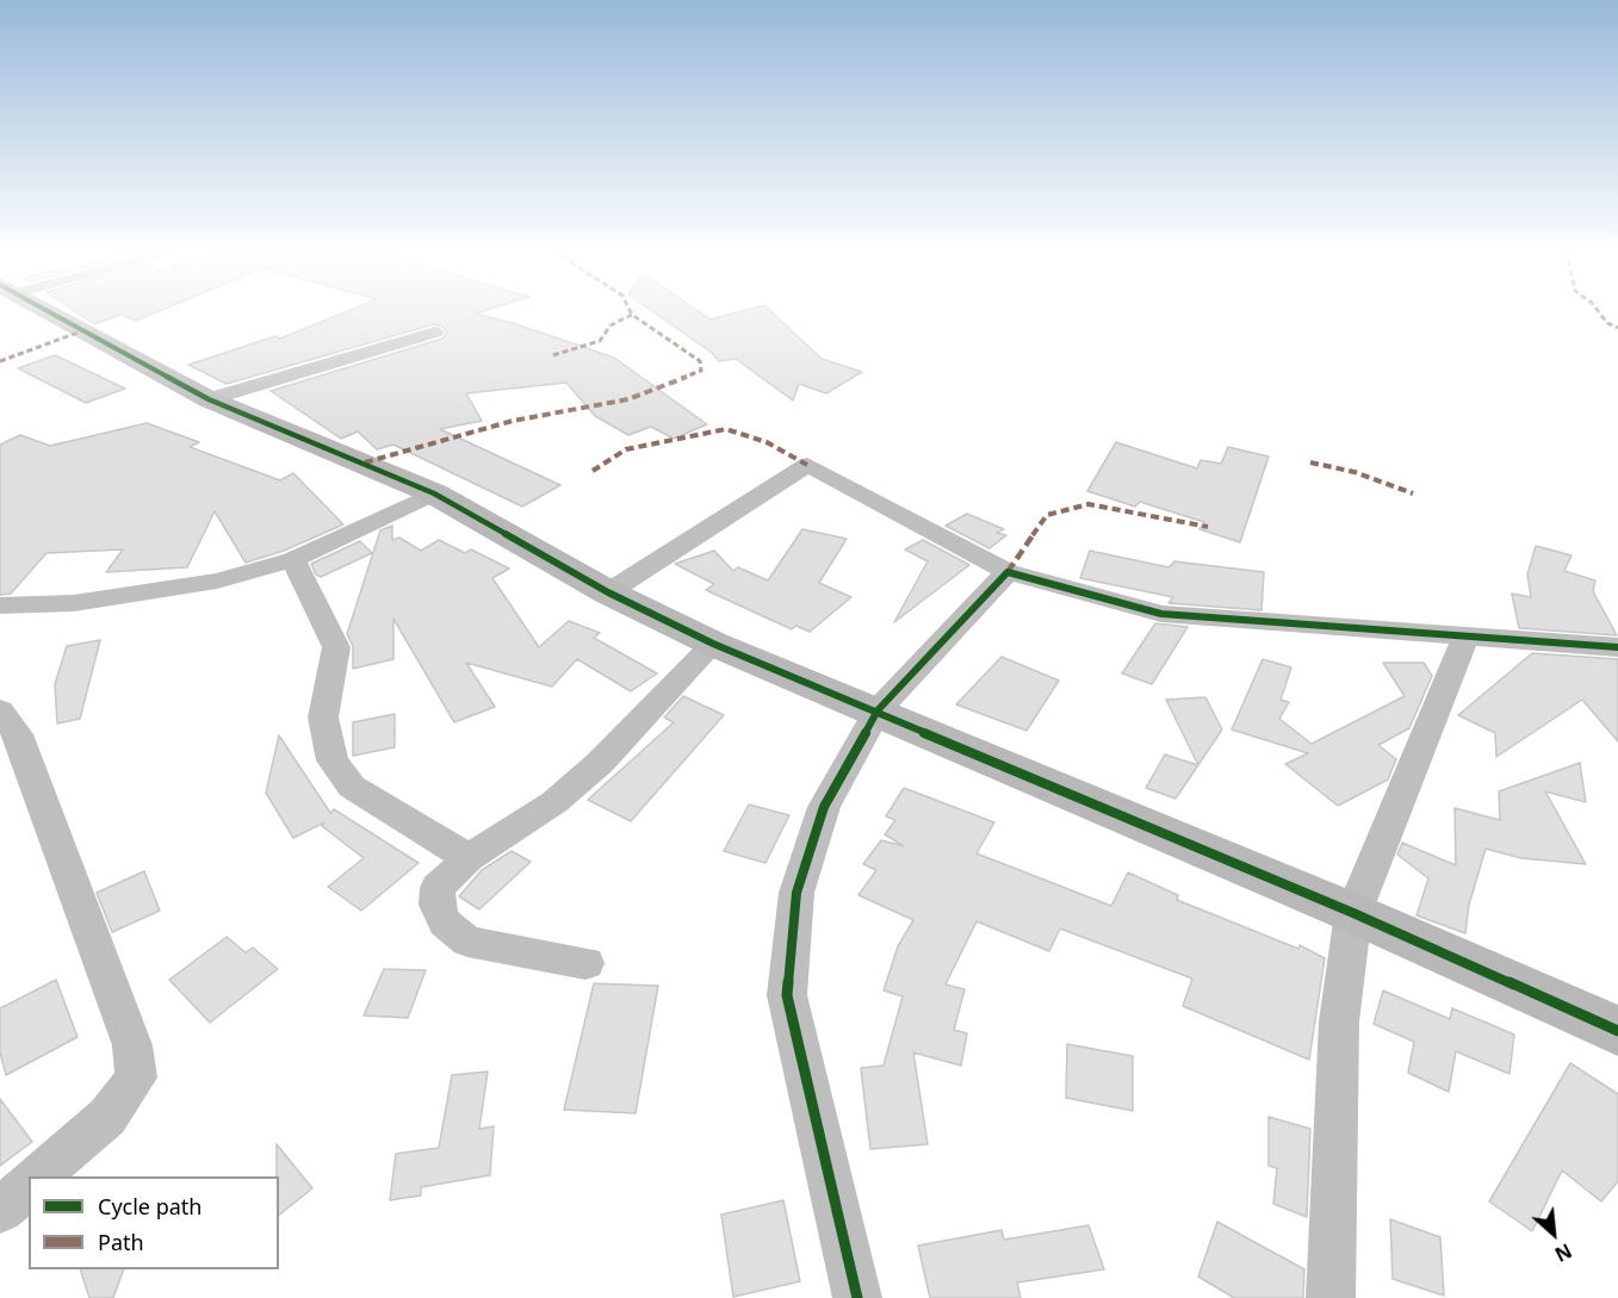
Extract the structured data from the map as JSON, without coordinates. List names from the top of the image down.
{
  "legend": ["Cycle path", "Path"],
  "north": "bottom right"
}
